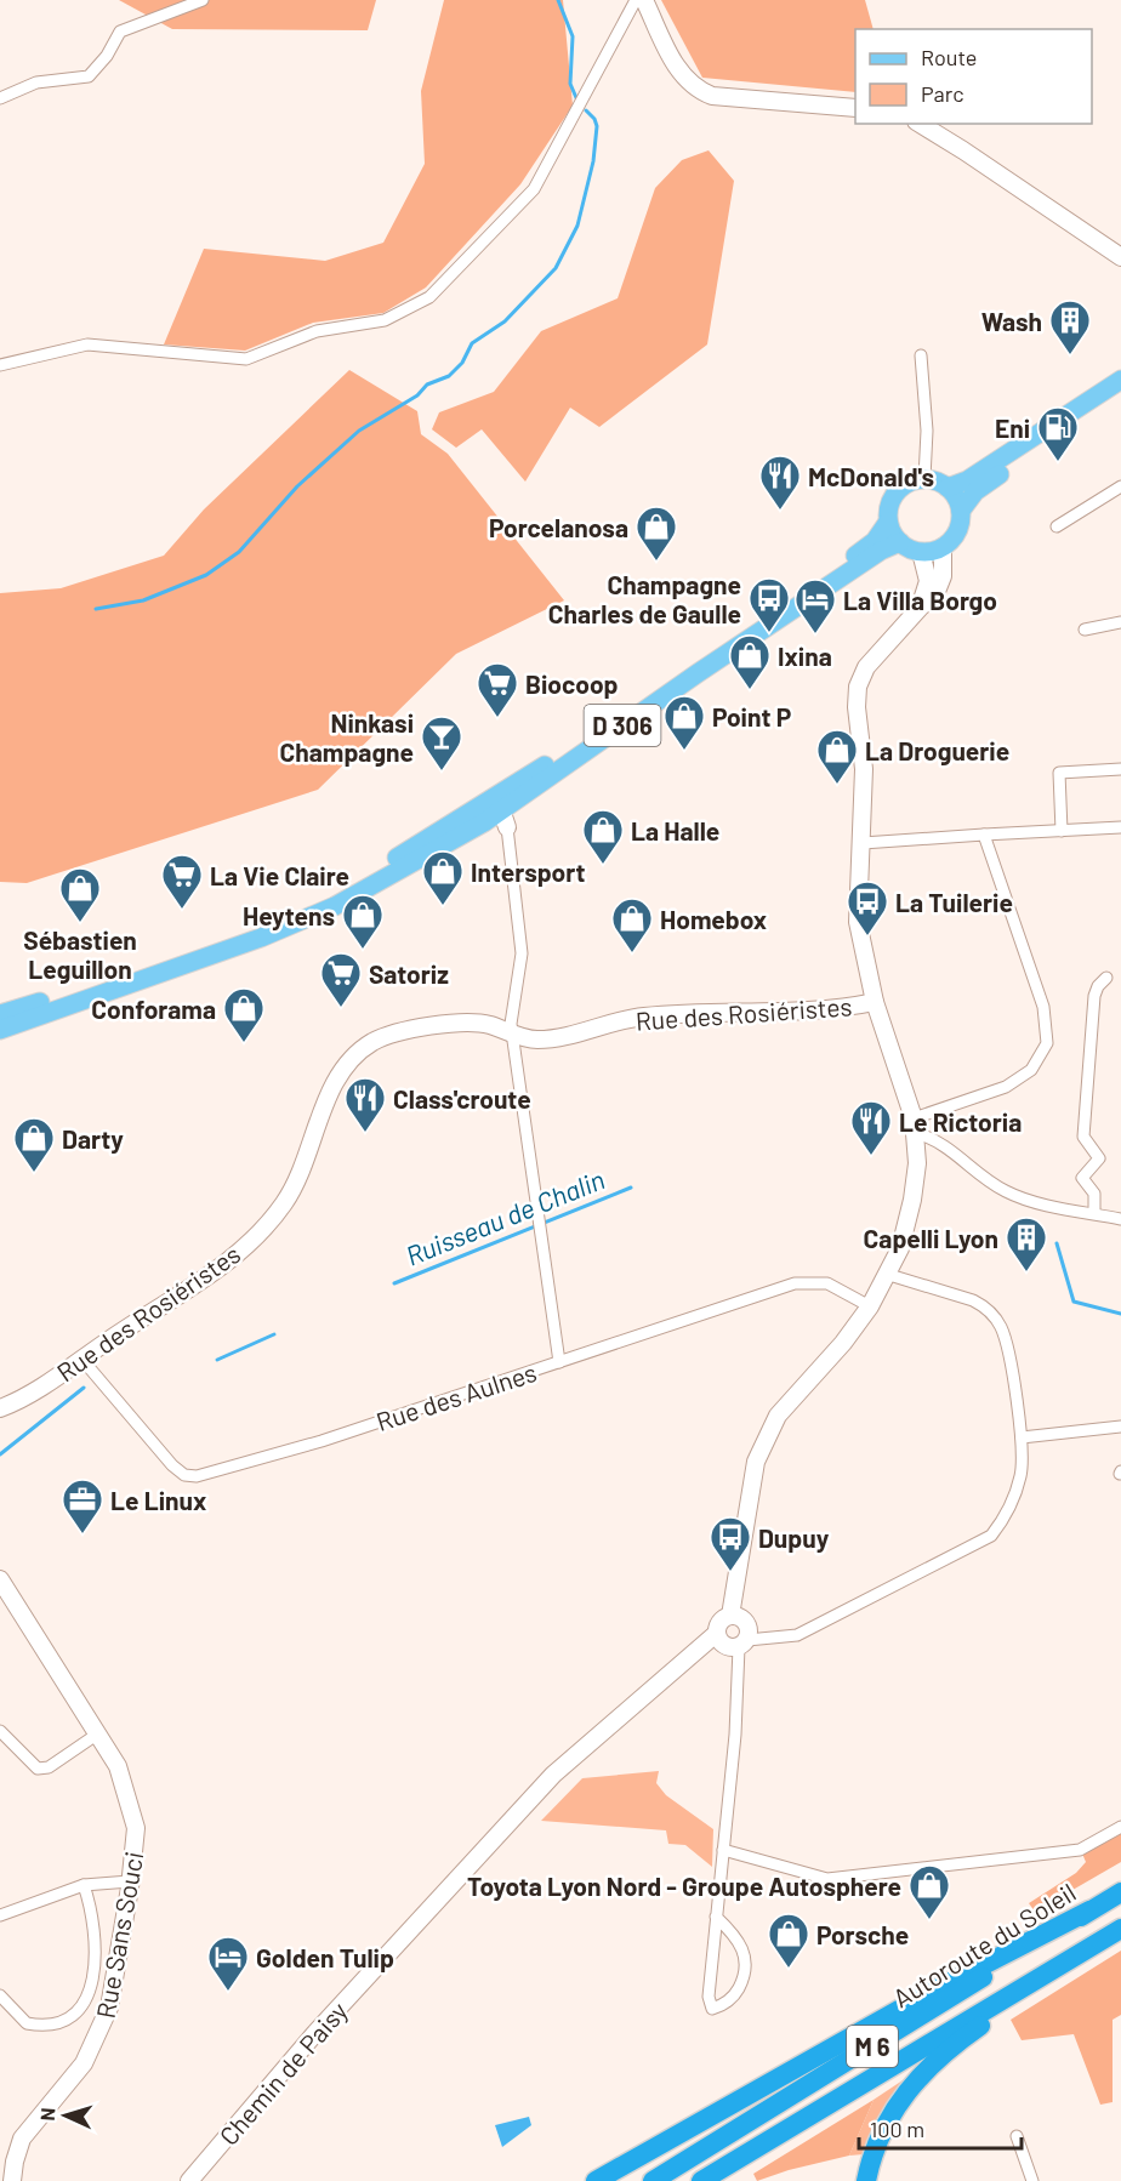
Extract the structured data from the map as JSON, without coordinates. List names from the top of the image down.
{
  "streets": {
    "highway": ["Autoroute du Soleil", "M 6"],
    "main road": ["D 306"],
    "street": [
      "Rue des Rosiéristes",
      "Rue des Aulnes",
      "Rue Sans Souci",
      "Chemin de Paisy"
    ]
  },
  "crossings": [
    ["Rue des Rosiéristes", "Rue des Aulnes"]
  ],
  "water": ["Ruisseau de Chalin"],
  "places": {
    "building": ["Wash", "Capelli Lyon"],
    "fuel station": ["Eni"],
    "restaurant": ["McDonald's", "Class'croute", "Le Rictoria"],
    "shop": [
      "Porcelanosa",
      "Ixina",
      "Point P",
      "La Droguerie",
      "La Halle",
      "Intersport",
      "Sébastien Leguillon",
      "Heytens",
      "Homebox",
      "Conforama",
      "Darty",
      "Toyota Lyon Nord - Groupe Autosphere",
      "Porsche"
    ],
    "bus stop": ["Champagne Charles de Gaulle", "La Tuilerie", "Dupuy"],
    "hotel": ["La Villa Borgo", "Golden Tulip"],
    "supermarket": ["Biocoop", "La Vie Claire", "Satoriz"],
    "bar": ["Ninkasi Champagne"],
    "office": ["Le Linux"]
  },
  "legend": ["Route", "Parc"],
  "scale_bar": "100 m",
  "north": "left"
}
